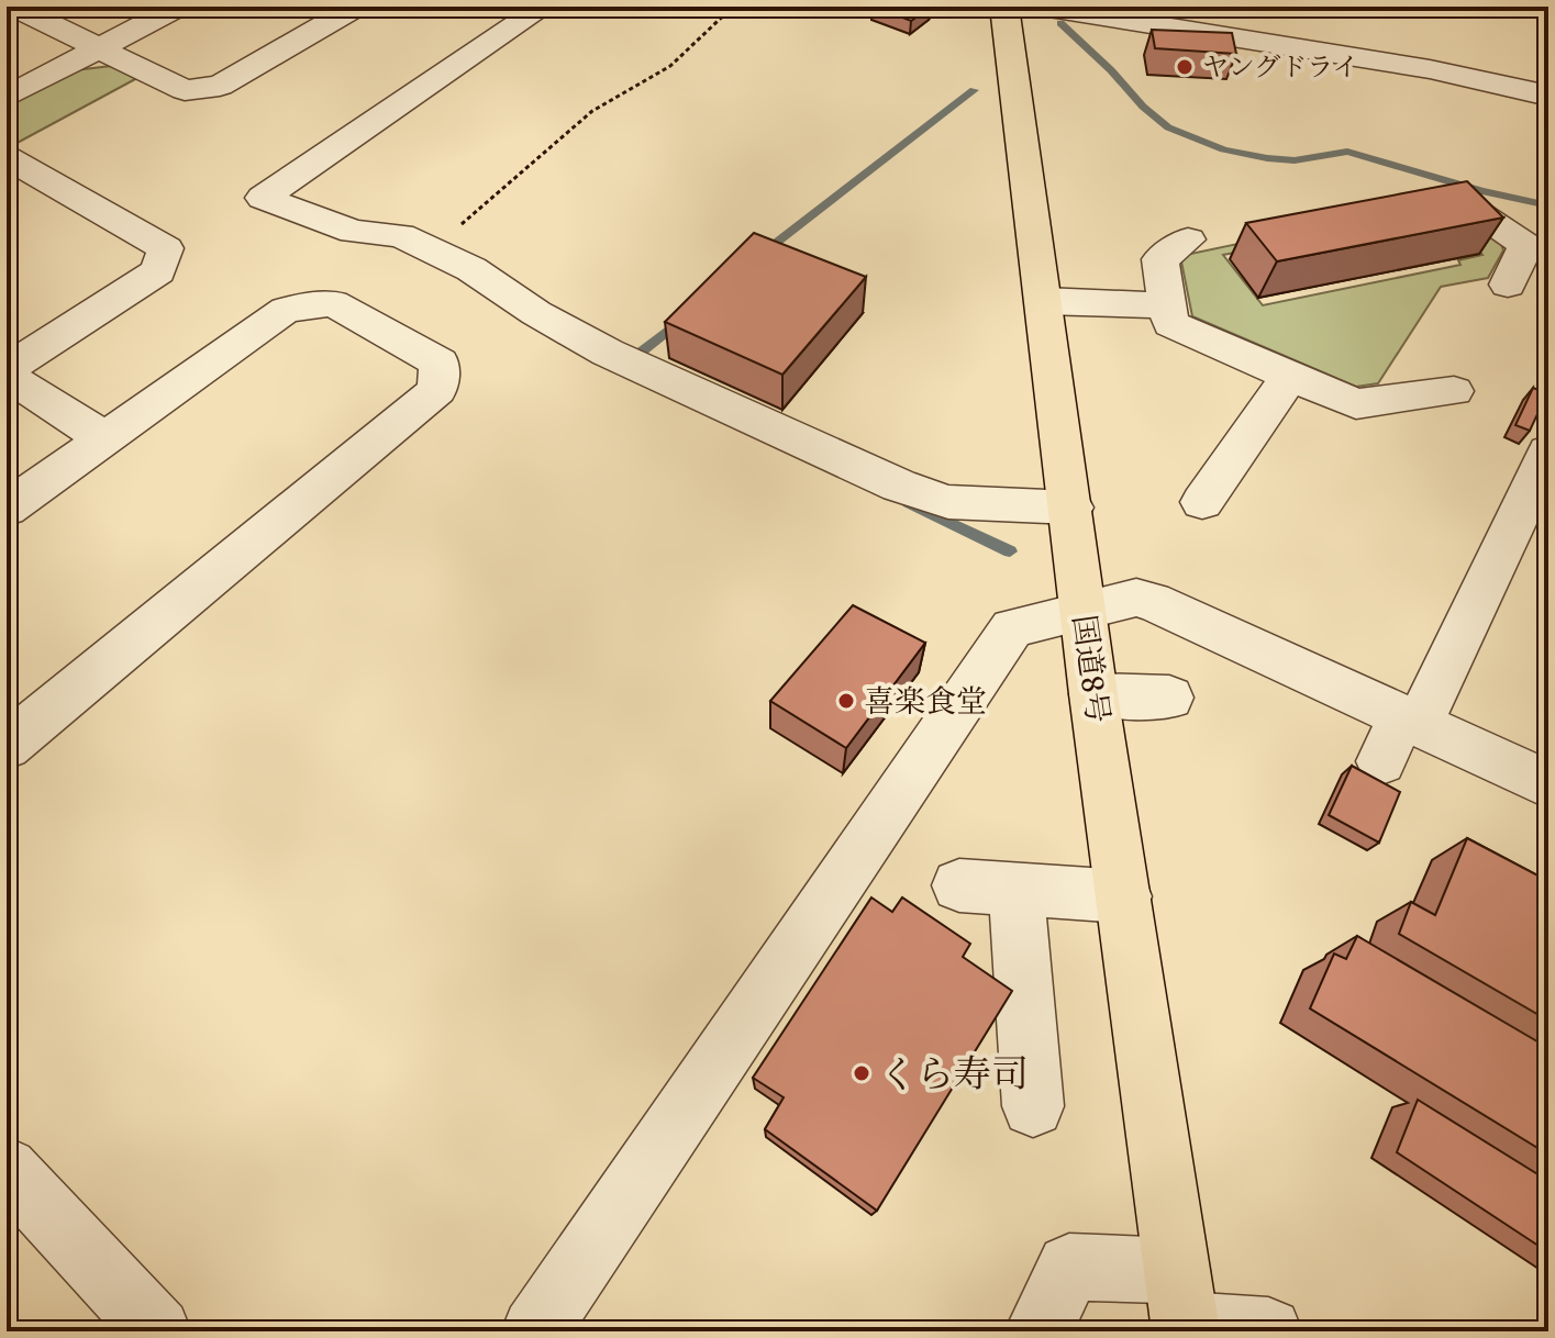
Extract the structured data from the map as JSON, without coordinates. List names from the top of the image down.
{
  "streets": {
    "highway": ["国道8号"]
  },
  "places": ["ヤングドライ", "喜楽食堂", "くら寿司"]
}
